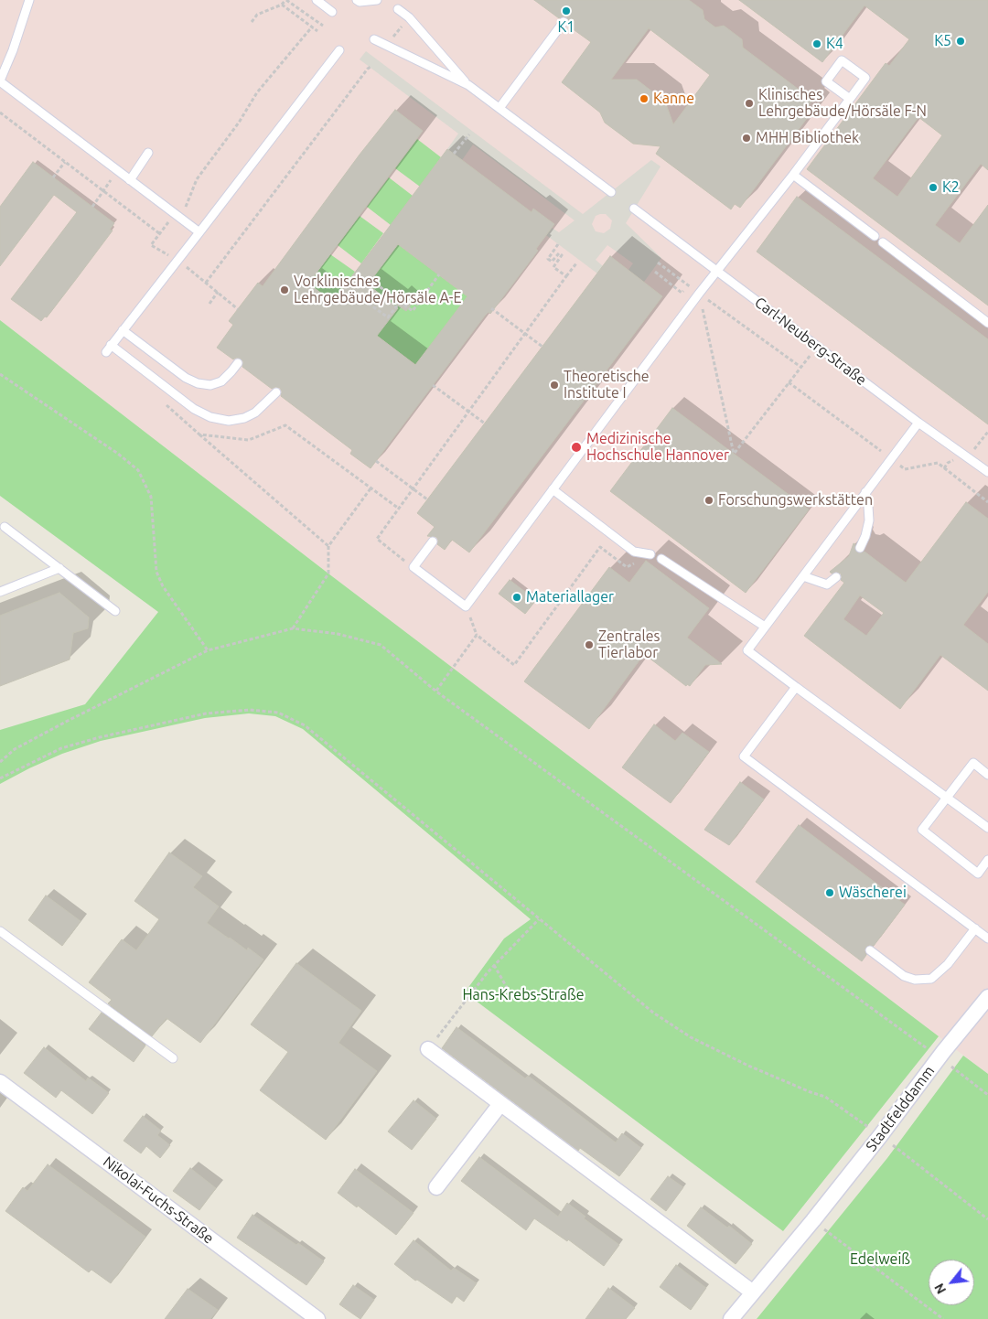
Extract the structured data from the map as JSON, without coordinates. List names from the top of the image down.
{
  "streets": {
    "street": ["Stadtfelddamm", "Nikolai-Fuchs-Straße"],
    "lane": ["Carl-Neuberg-Straße"]
  },
  "parks": ["Hans-Krebs-Straße", "Edelweiß"],
  "places": [
    "K1",
    "K5",
    "K4",
    "Kanne",
    "Klinisches Lehrgebäude/Hörsäle F-N",
    "MHH Bibliothek",
    "K2",
    "Vorklinisches Lehrgebäude/Hörsäle A-E",
    "Theoretische Institute I",
    "Medizinische Hochschule Hannover",
    "Forschungswerkstätten",
    "Materiallager",
    "Zentrales Tierlabor",
    "Wäscherei"
  ],
  "north": "bottom left"
}
